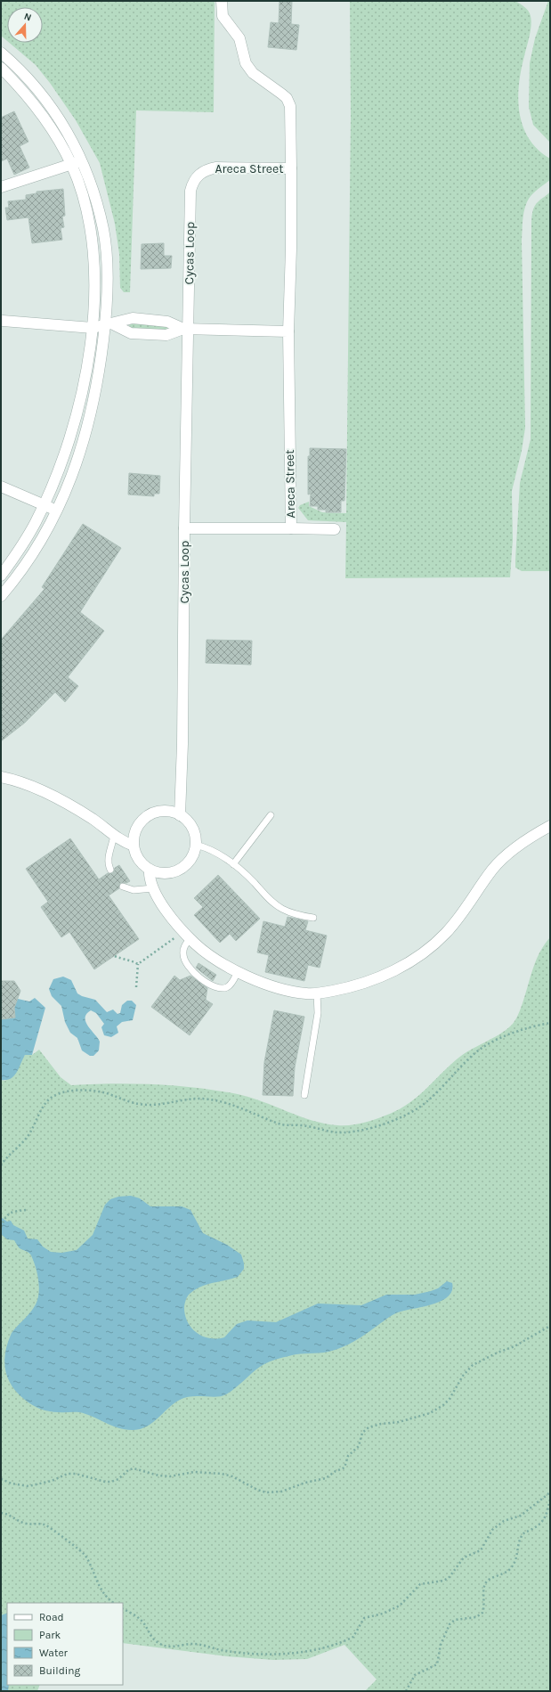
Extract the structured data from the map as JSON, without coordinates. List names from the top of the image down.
{
  "streets": {
    "street": ["Areca Street", "Cycas Loop"]
  },
  "crossings": [
    ["Areca Street", "Cycas Loop"]
  ],
  "legend": [
    "Road",
    "Park",
    "Water",
    "Building"
  ],
  "north": "top"
}
